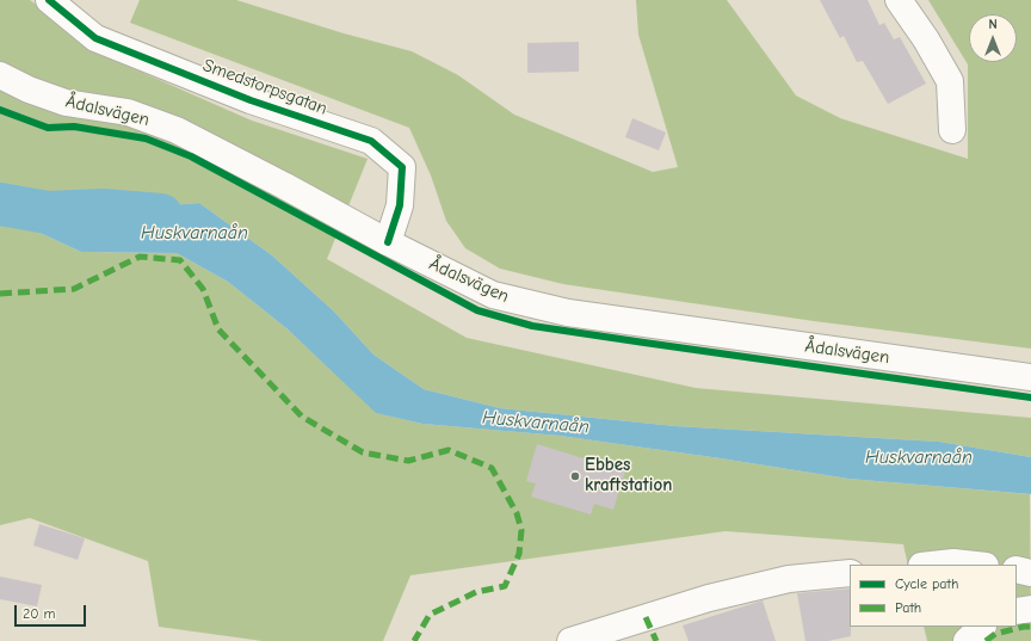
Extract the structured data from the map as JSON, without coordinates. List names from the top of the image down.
{
  "streets": {
    "main road": ["Smedstorpsgatan", "Ådalsvägen"]
  },
  "crossings": [
    ["Smedstorpsgatan", "Ådalsvägen"]
  ],
  "water": ["Huskvarnaån"],
  "places": ["Ebbes kraftstation"],
  "legend": ["Cycle path", "Path"],
  "scale_bar": "20 m",
  "north": "top"
}
